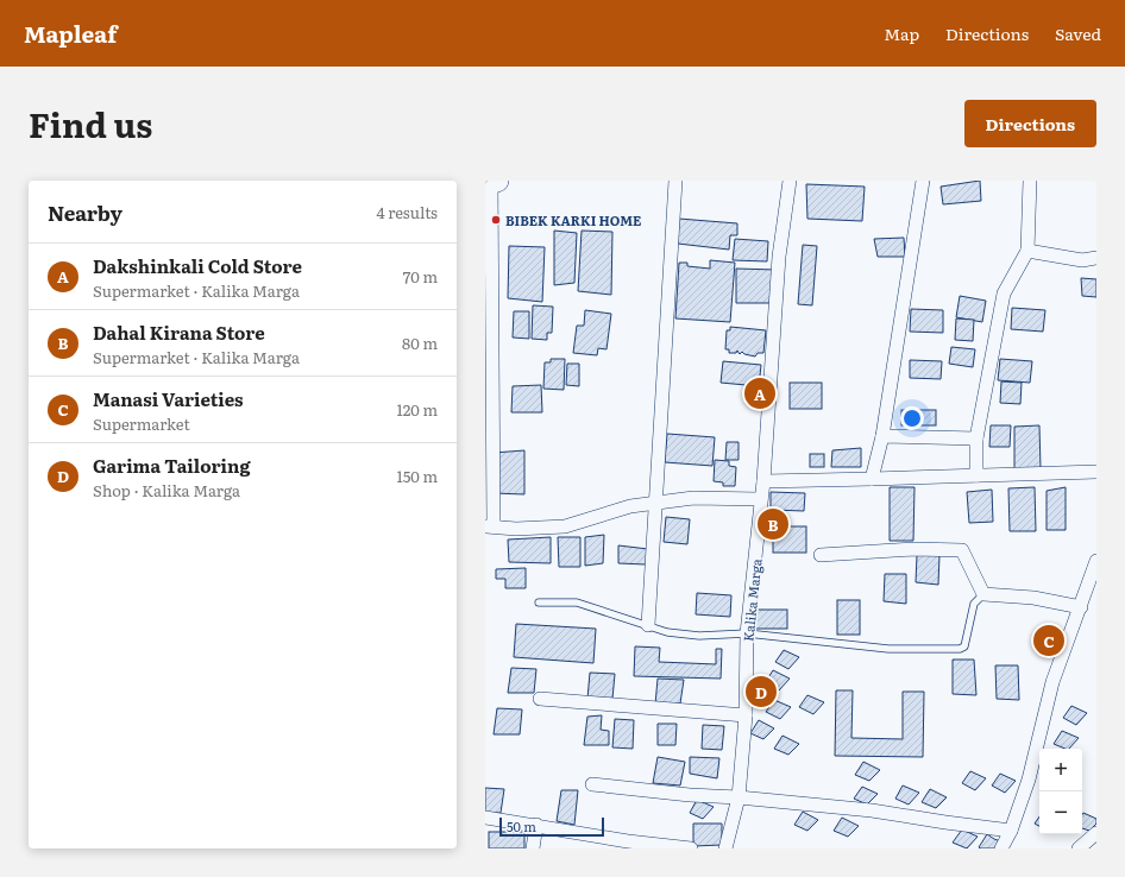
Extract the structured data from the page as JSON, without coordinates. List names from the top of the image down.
{
  "streets": {
    "street": ["Kalika Marga"]
  },
  "places": ["BIBEK KARKI HOME"],
  "scale_bar": "50 m",
  "page": {
    "header": "Mapleaf",
    "nav": ["Map", "Directions", "Saved"],
    "title": "Find us",
    "buttons": "Directions",
    "heading": ["Nearby", "4 results"],
    "list": [
      {
        "mark": "A",
        "name": "Dakshinkali Cold Store",
        "note": "Supermarket · Kalika Marga",
        "value": "70 m"
      },
      {
        "mark": "B",
        "name": "Dahal Kirana Store",
        "note": "Supermarket · Kalika Marga",
        "value": "80 m"
      },
      {
        "mark": "C",
        "name": "Manasi Varieties",
        "note": "Supermarket",
        "value": "120 m"
      },
      {
        "mark": "D",
        "name": "Garima Tailoring",
        "note": "Shop · Kalika Marga",
        "value": "150 m"
      }
    ],
    "pins": [
      "A",
      "B",
      "C",
      "D"
    ],
    "map_buttons": ["+", "−"],
    "scale": "50 m"
  }
}
